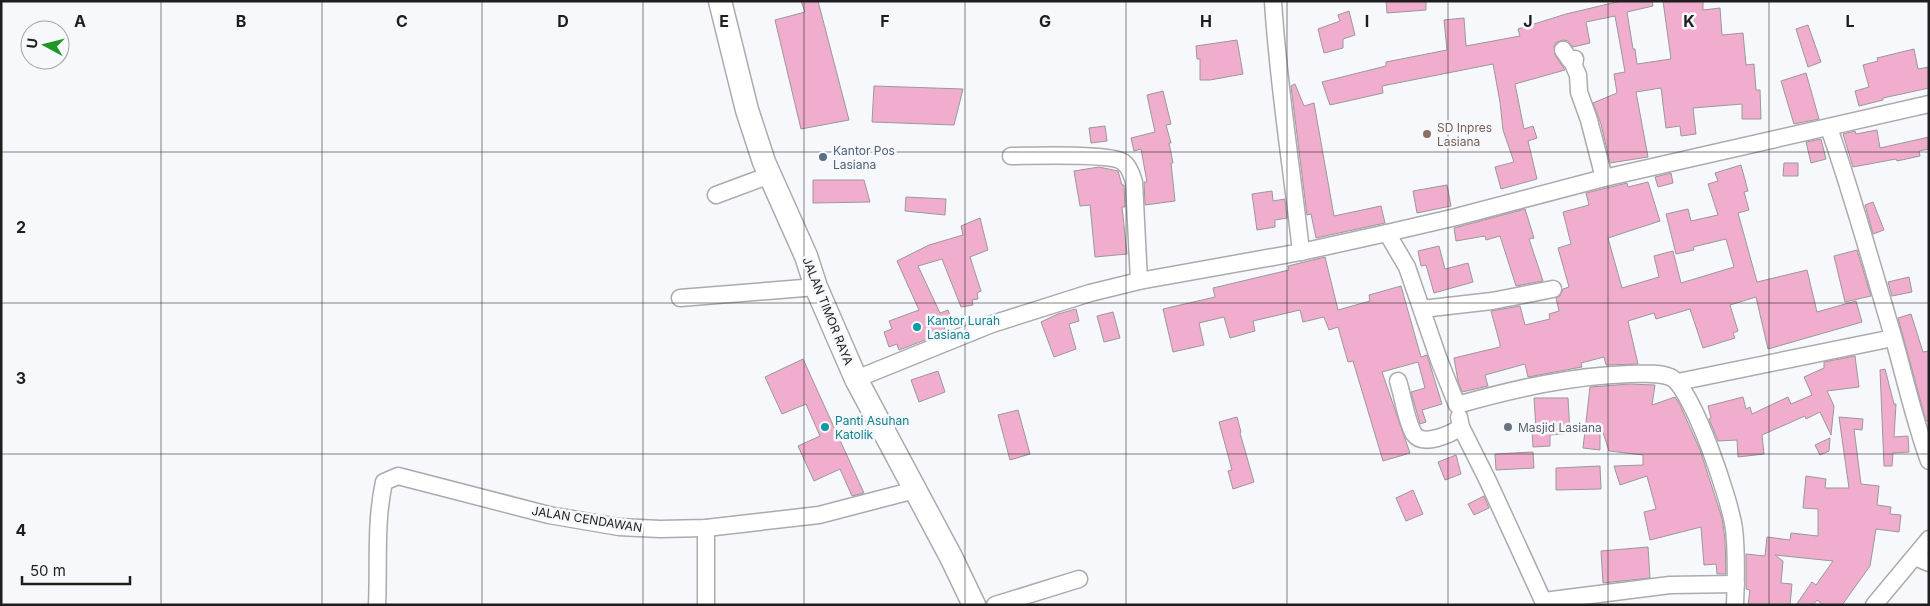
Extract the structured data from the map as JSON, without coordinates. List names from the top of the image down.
{
  "streets": {
    "highway": ["JALAN TIMOR RAYA"],
    "street": ["JALAN CENDAWAN"]
  },
  "crossings": [
    ["JALAN TIMOR RAYA", "JALAN CENDAWAN"]
  ],
  "places": [
    "SD Inpres Lasiana",
    "Kantor Pos Lasiana",
    "Kantor Lurah Lasiana",
    "Panti Asuhan Katolik",
    "Masjid Lasiana"
  ],
  "scale_bar": "50 m",
  "north": "left",
  "grid": {
    "columns": [
      "A",
      "B",
      "C",
      "D",
      "E",
      "F",
      "G",
      "H",
      "I",
      "J",
      "K",
      "L"
    ],
    "rows": ["2", "3", "4"]
  }
}
